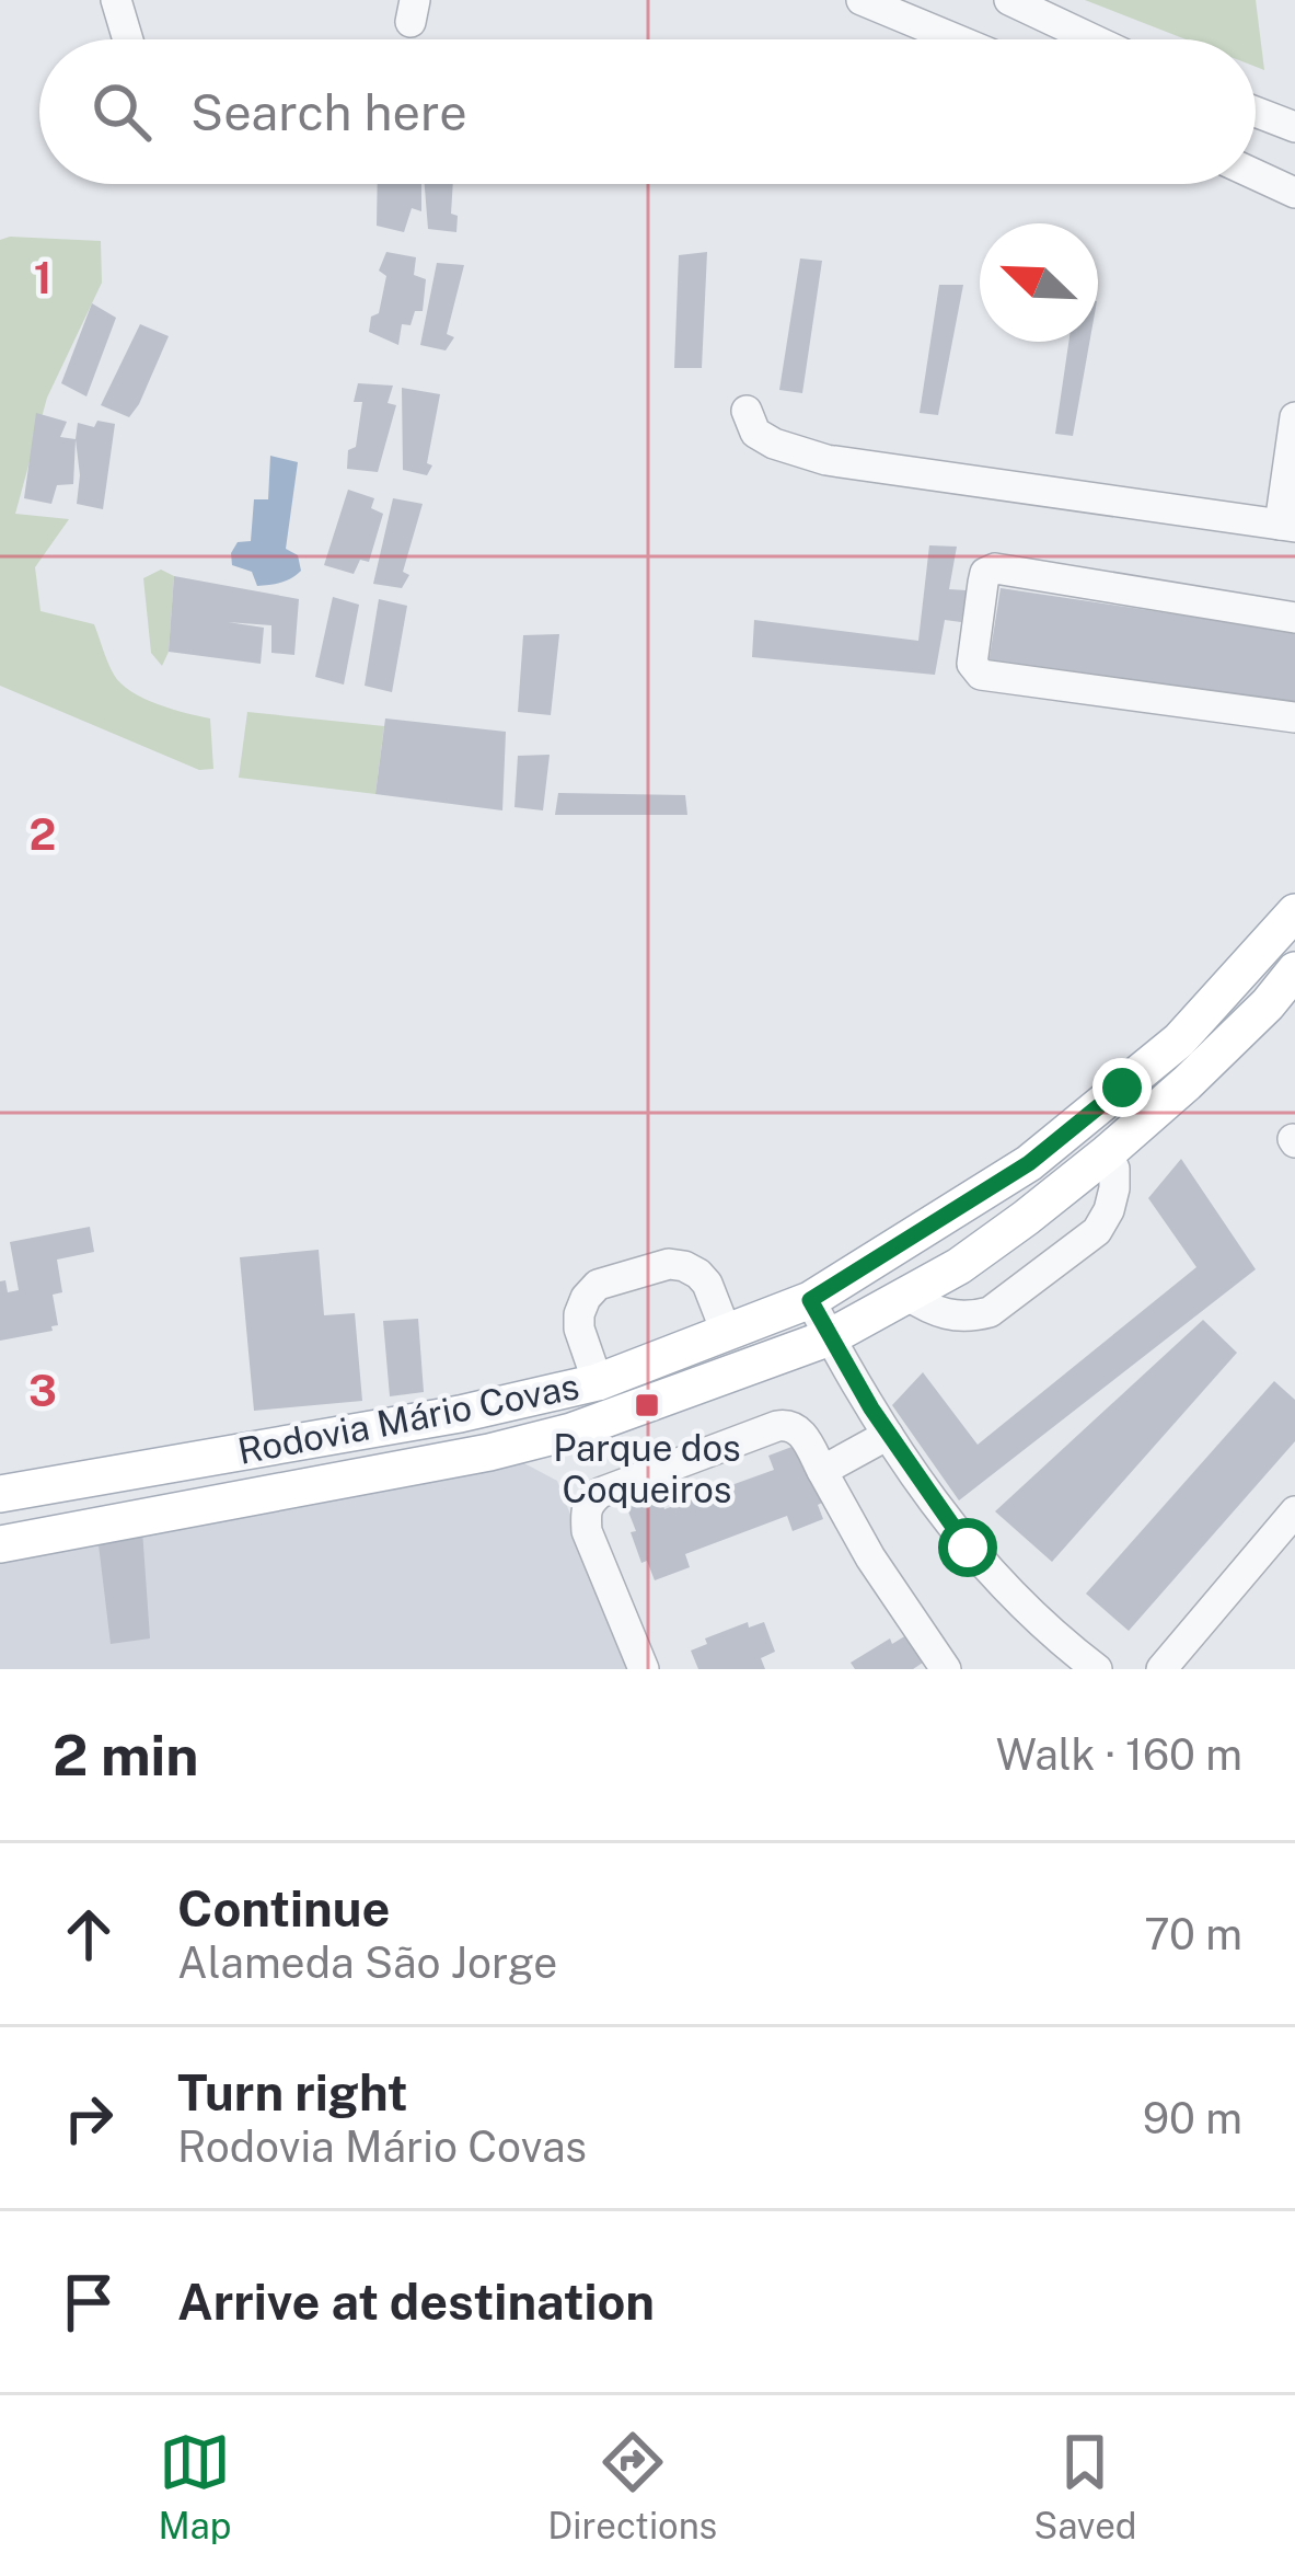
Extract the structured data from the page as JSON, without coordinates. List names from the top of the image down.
{
  "streets": {
    "main road": ["Rodovia Mário Covas"]
  },
  "places": {
    "transit": ["Parque dos Coqueiros"]
  },
  "north": "top left",
  "page": {
    "search": "Search here",
    "heading": ["2 min", "Walk · 160 m"],
    "list": [
      ["Continue", "Alameda São Jorge", "70 m"],
      ["Turn right", "Rodovia Mário Covas", "90 m"],
      "Arrive at destination"
    ],
    "nav": ["Map", "Directions", "Saved"]
  },
  "grid": {
    "rows": ["1", "2", "3"]
  }
}
